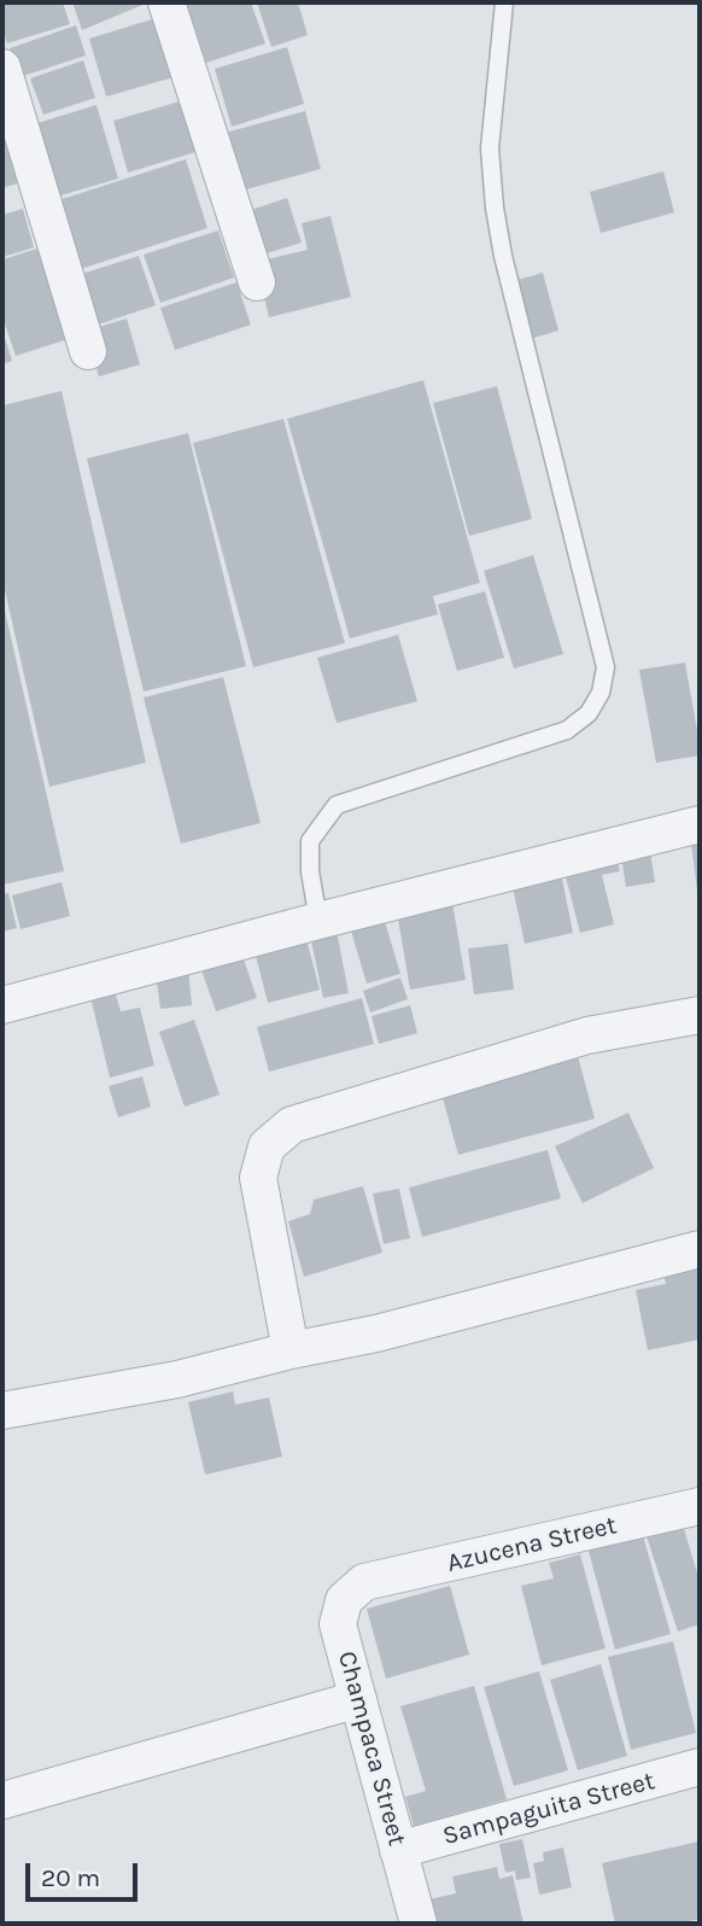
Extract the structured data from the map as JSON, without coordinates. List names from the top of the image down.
{
  "streets": {
    "street": ["Azucena Street", "Champaca Street", "Sampaguita Street"]
  },
  "crossings": [
    ["Azucena Street", "Champaca Street"],
    ["Champaca Street", "Sampaguita Street"]
  ],
  "scale_bar": "20 m"
}
